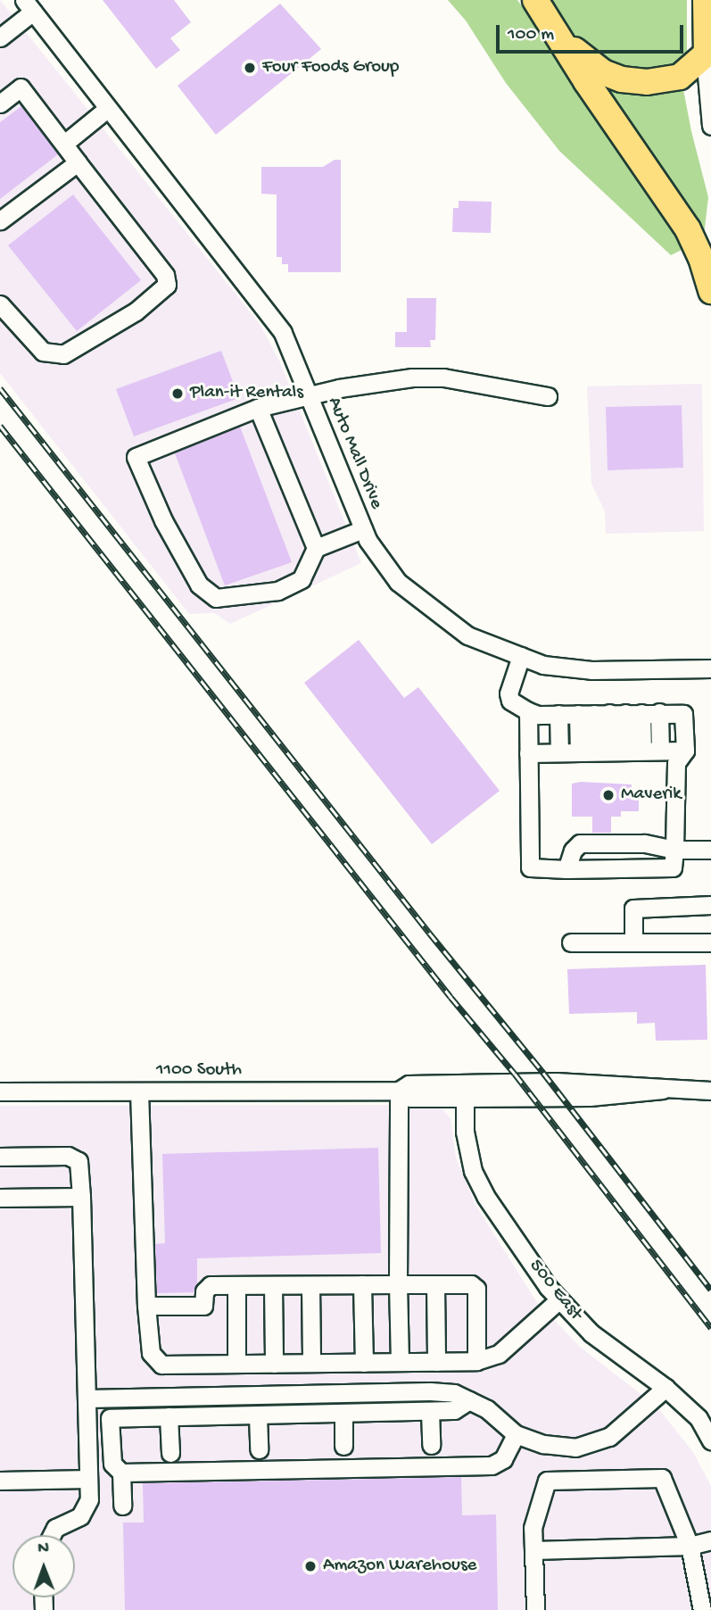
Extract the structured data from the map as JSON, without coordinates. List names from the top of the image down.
{
  "streets": {
    "street": ["Auto Mall Drive", "1100 South", "500 East"]
  },
  "crossings": [
    ["1100 South", "500 East"]
  ],
  "places": [
    "Four Foods Group",
    "Plan-it Rentals",
    "Maverik",
    "Amazon Warehouse"
  ],
  "scale_bar": "100 m",
  "north": "top"
}
